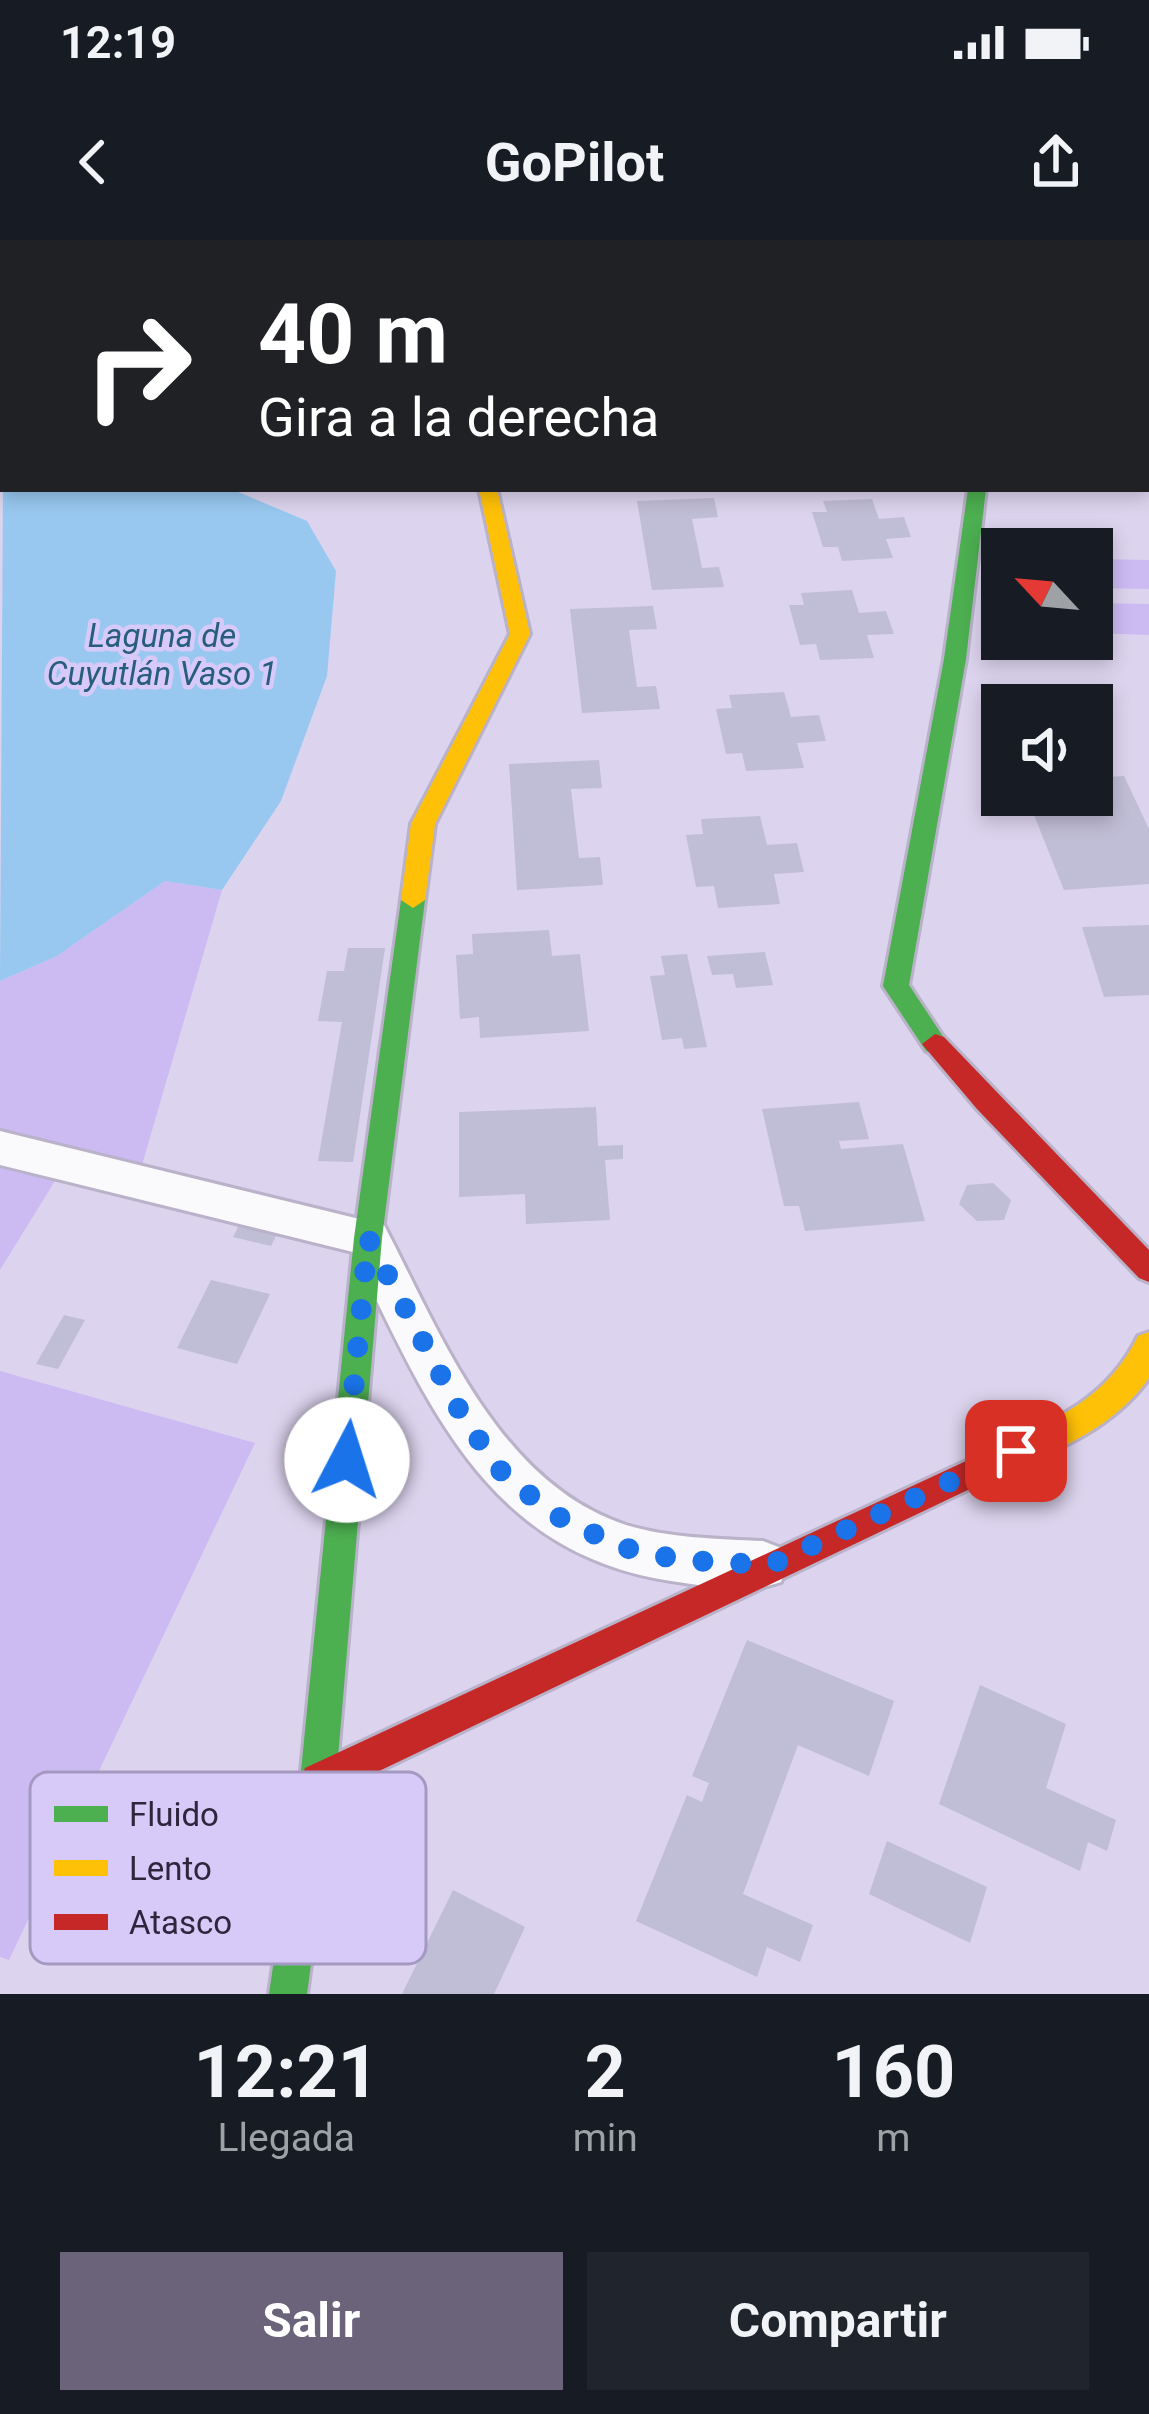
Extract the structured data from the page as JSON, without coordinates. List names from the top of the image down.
{
  "water": ["Laguna de Cuyutlán Vaso 1"],
  "legend": ["Fluido", "Lento", "Atasco"],
  "north": "top left",
  "page": {
    "status": "12:19",
    "header": "GoPilot",
    "turn": ["40 m", "Gira a la derecha"],
    "eta": [
      "12:21",
      "Llegada",
      "2",
      "min",
      "160",
      "m"
    ],
    "buttons": ["Salir", "Compartir"]
  }
}
